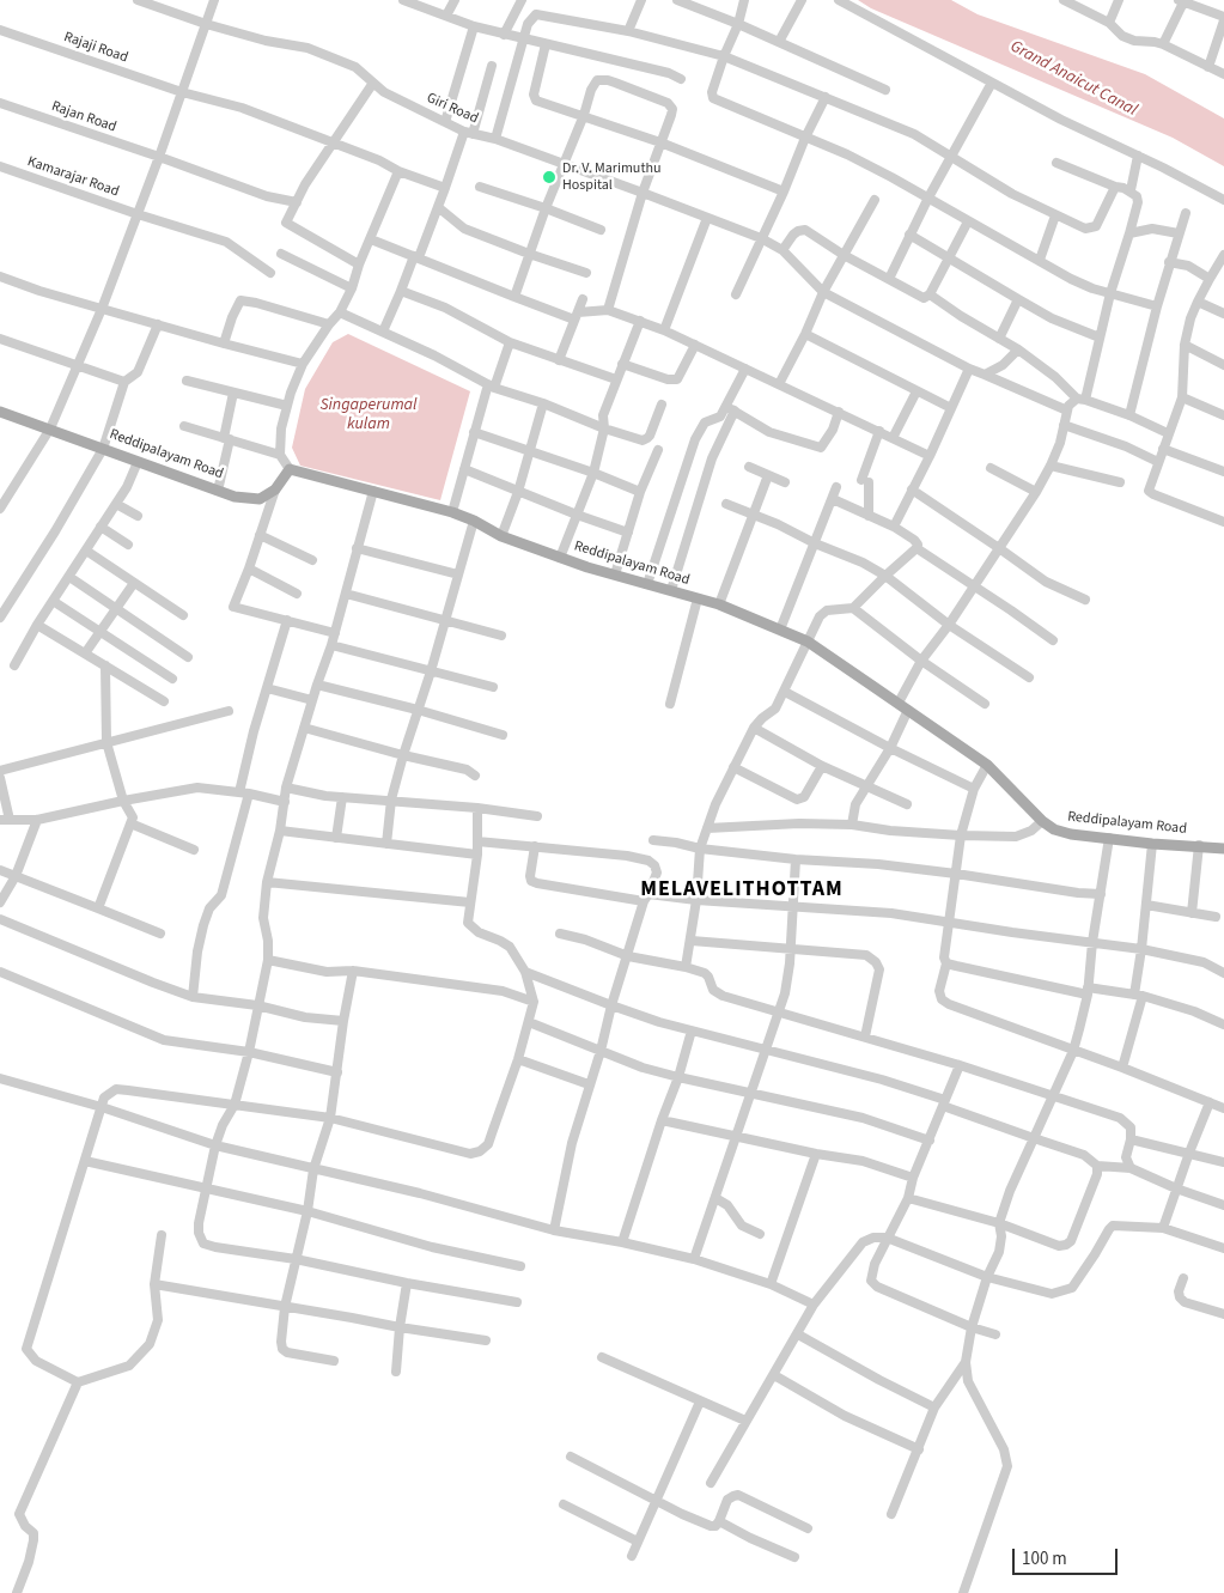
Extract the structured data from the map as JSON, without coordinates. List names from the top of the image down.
{
  "streets": {
    "main road": ["Reddipalayam Road"],
    "street": [
      "Rajaji Road",
      "Giri Road",
      "Rajan Road",
      "Kamarajar Road"
    ]
  },
  "districts": ["MELAVELITHOTTAM"],
  "water": ["Grand Anaicut Canal", "Singaperumal kulam"],
  "places": ["Dr. V. Marimuthu Hospital"],
  "scale_bar": "100 m"
}
